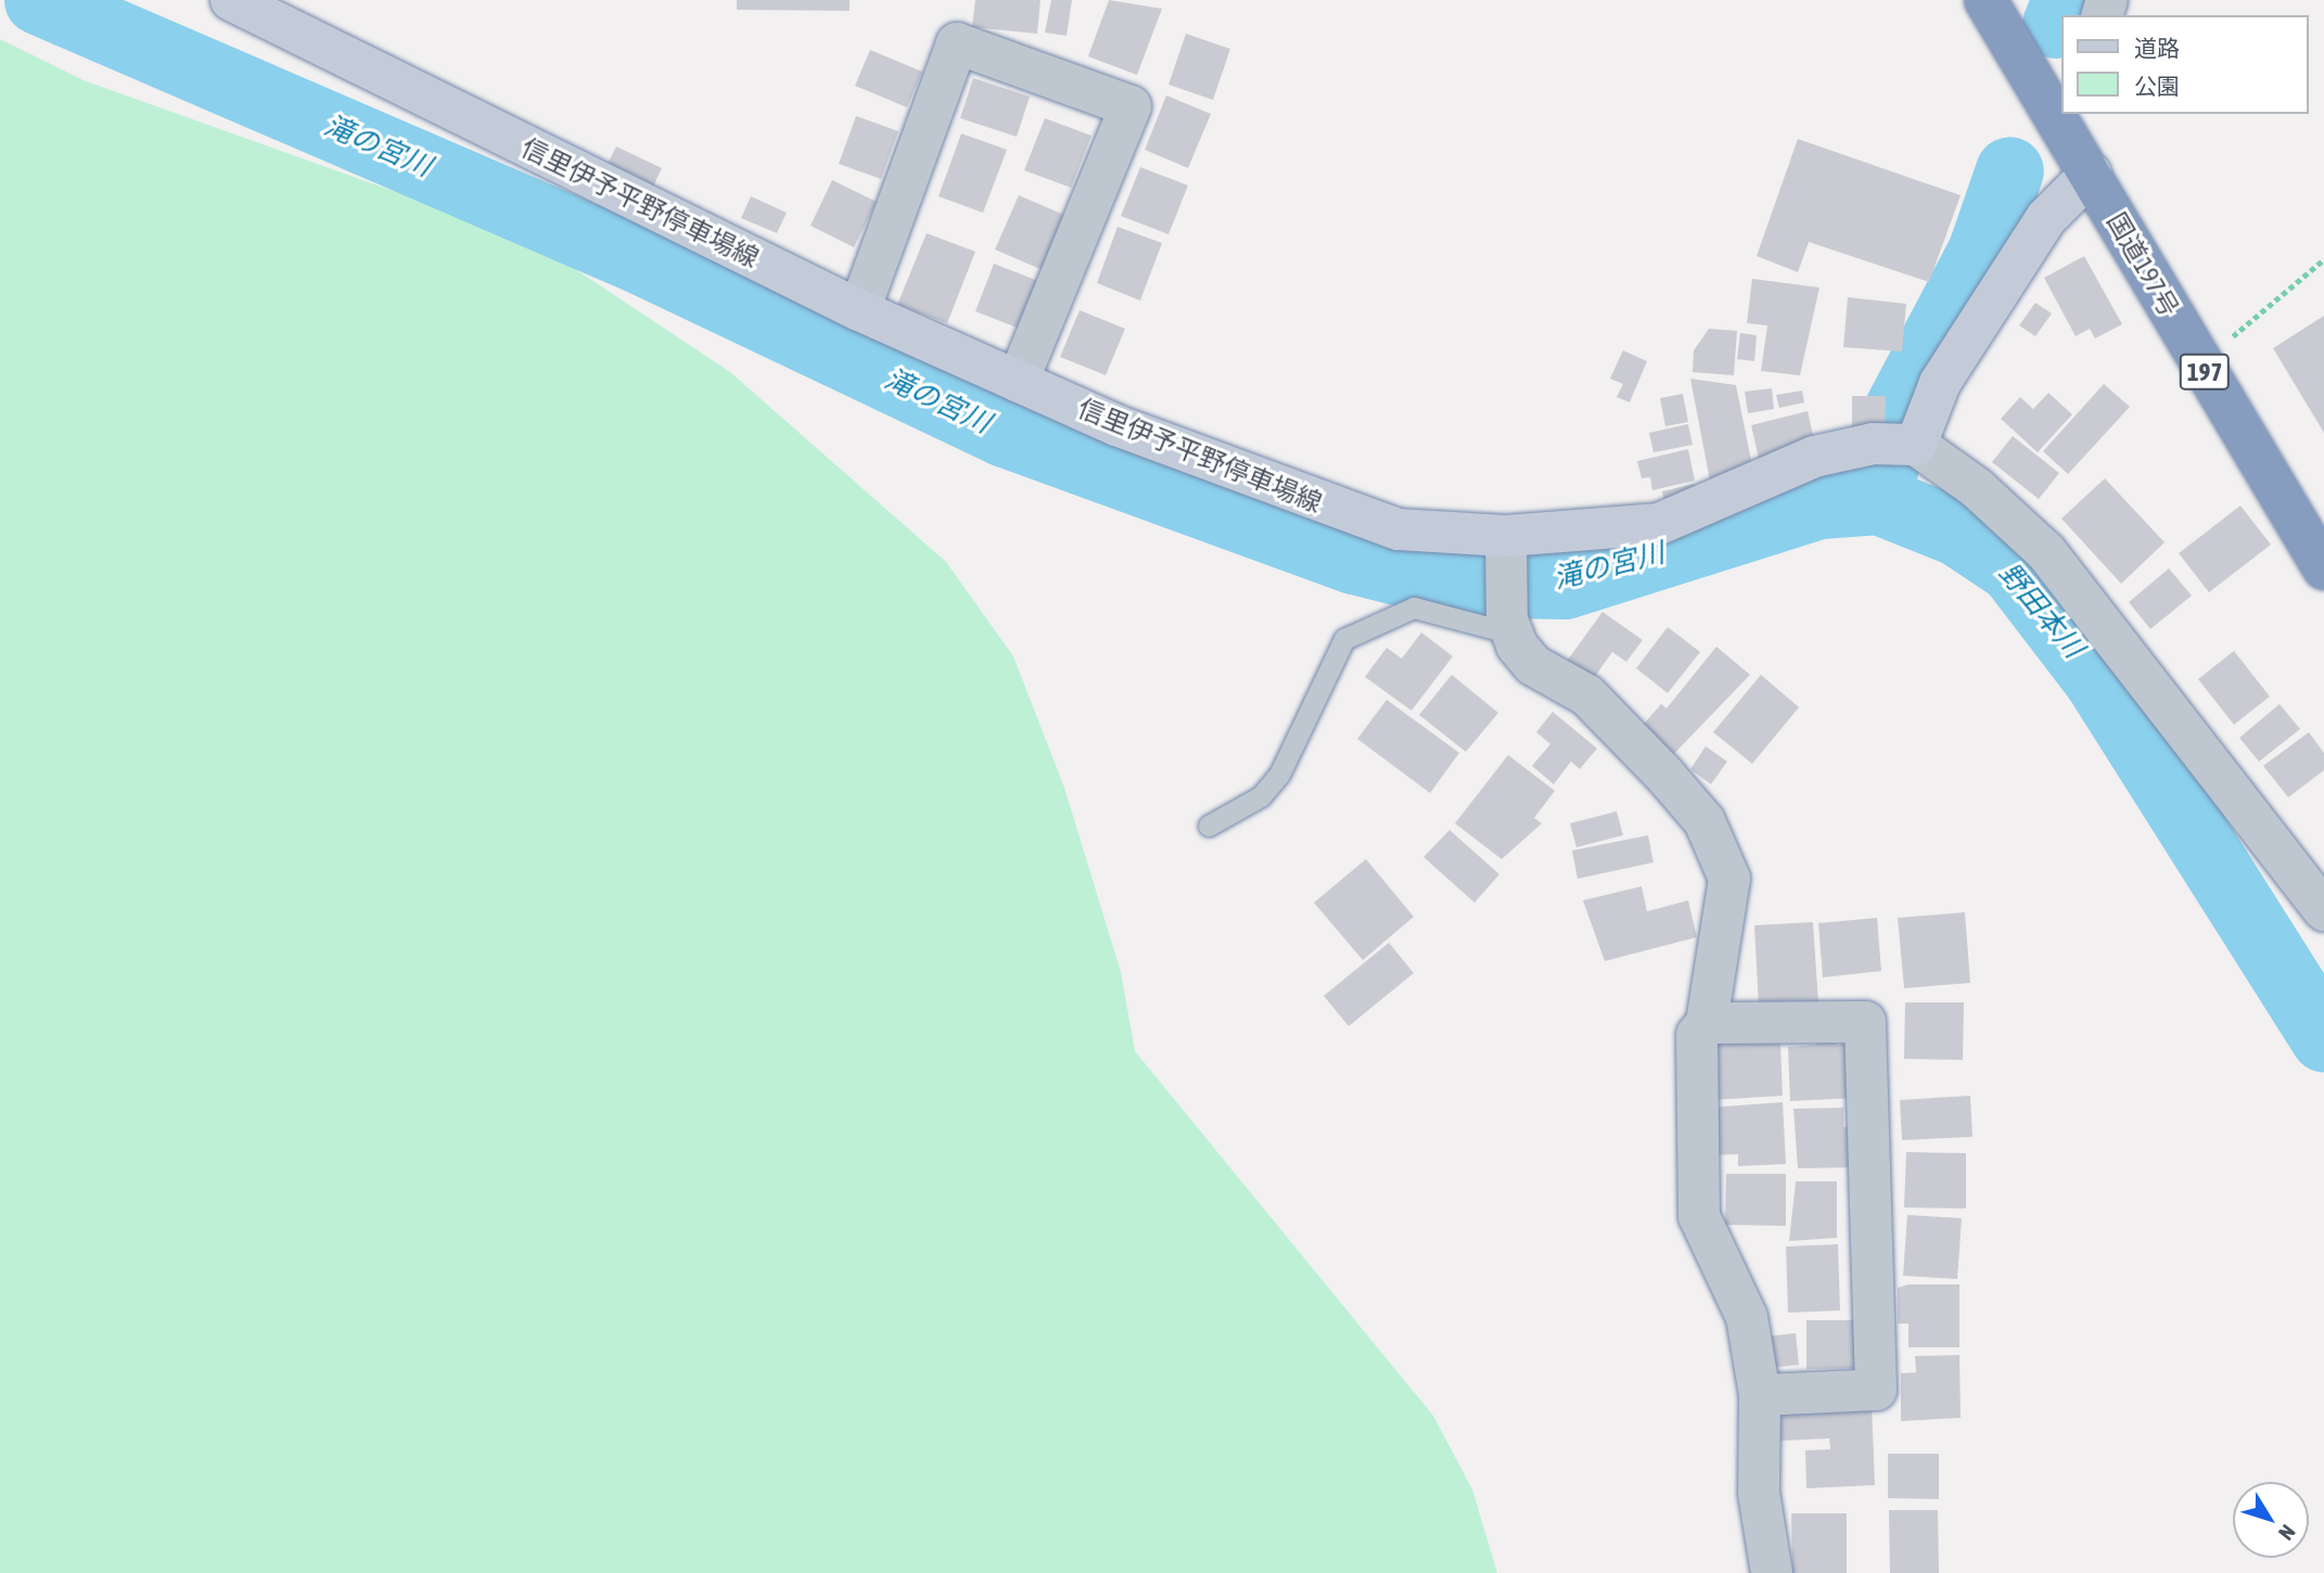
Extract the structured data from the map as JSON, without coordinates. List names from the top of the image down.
{
  "streets": {
    "highway": ["国道197号", "197"],
    "main road": ["信里伊予平野停車場線"]
  },
  "water": ["滝の宮川", "野田本川"],
  "legend": ["道路", "公園"],
  "north": "bottom right"
}
